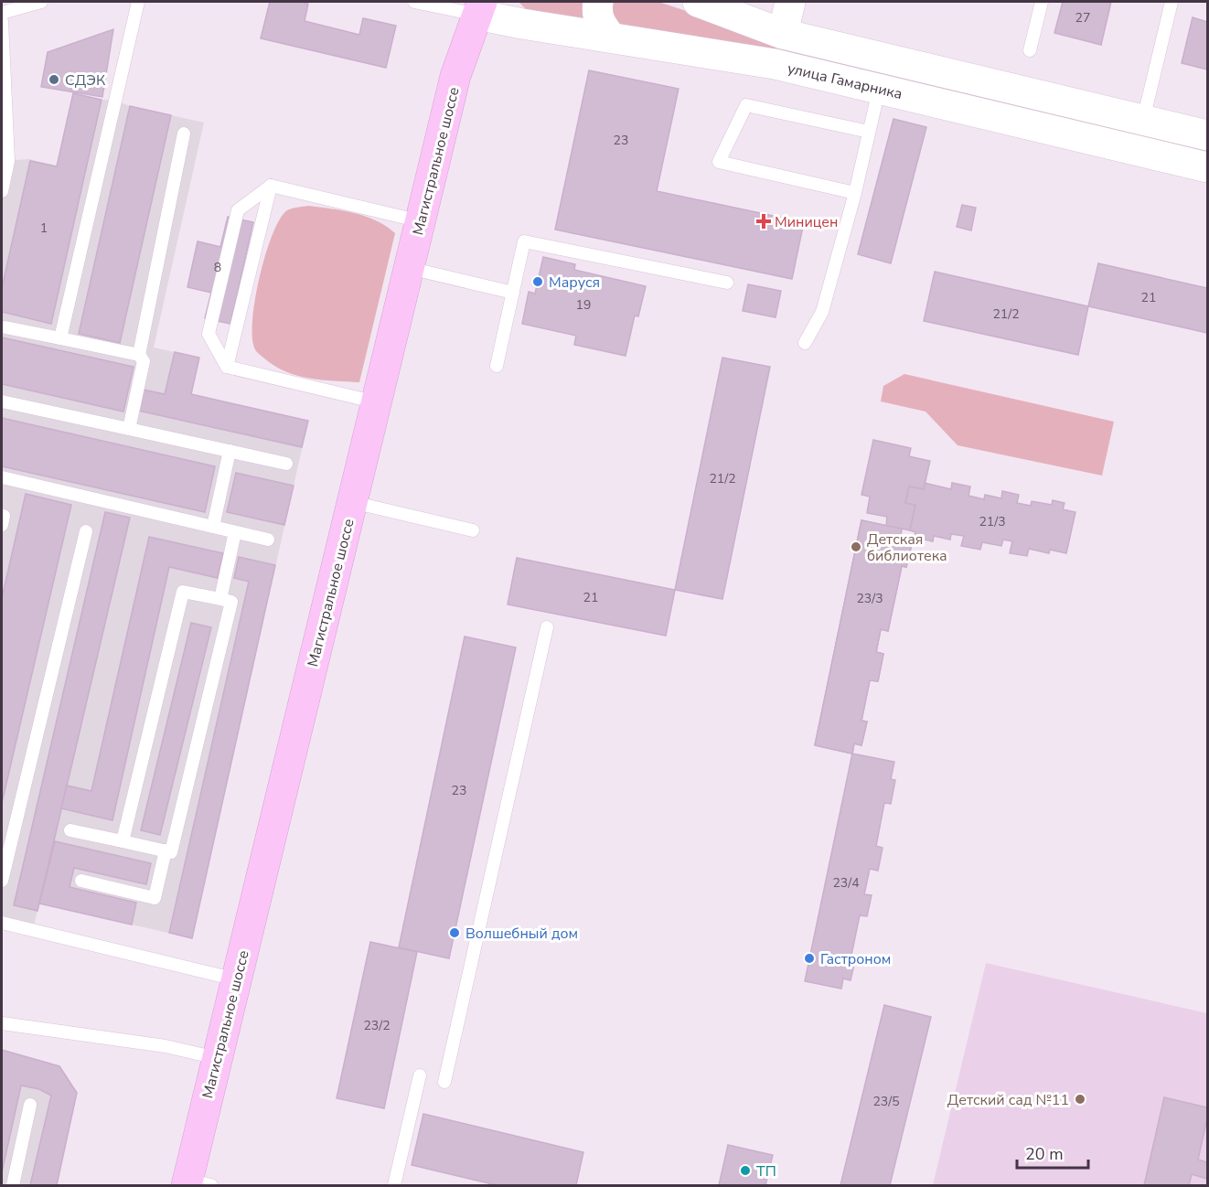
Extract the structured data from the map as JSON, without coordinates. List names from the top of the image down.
{
  "streets": {
    "main road": ["Магистральное шоссе"],
    "street": ["улица Гамарника"]
  },
  "crossings": [
    ["улица Гамарника", "Магистральное шоссе"]
  ],
  "places": {
    "other": [
      "СДЭК",
      "Маруся",
      "Детская библиотека",
      "Волшебный дом",
      "Гастроном",
      "Детский сад №11",
      "ТП"
    ],
    "health": ["Миницен"]
  },
  "house_numbers": [
    "27",
    "23",
    "1",
    "8",
    "21",
    "19",
    "21/2",
    "21/2",
    "21/3",
    "21",
    "23/3",
    "23",
    "23/4",
    "23/2",
    "23/5"
  ],
  "scale_bar": "20 m"
}
